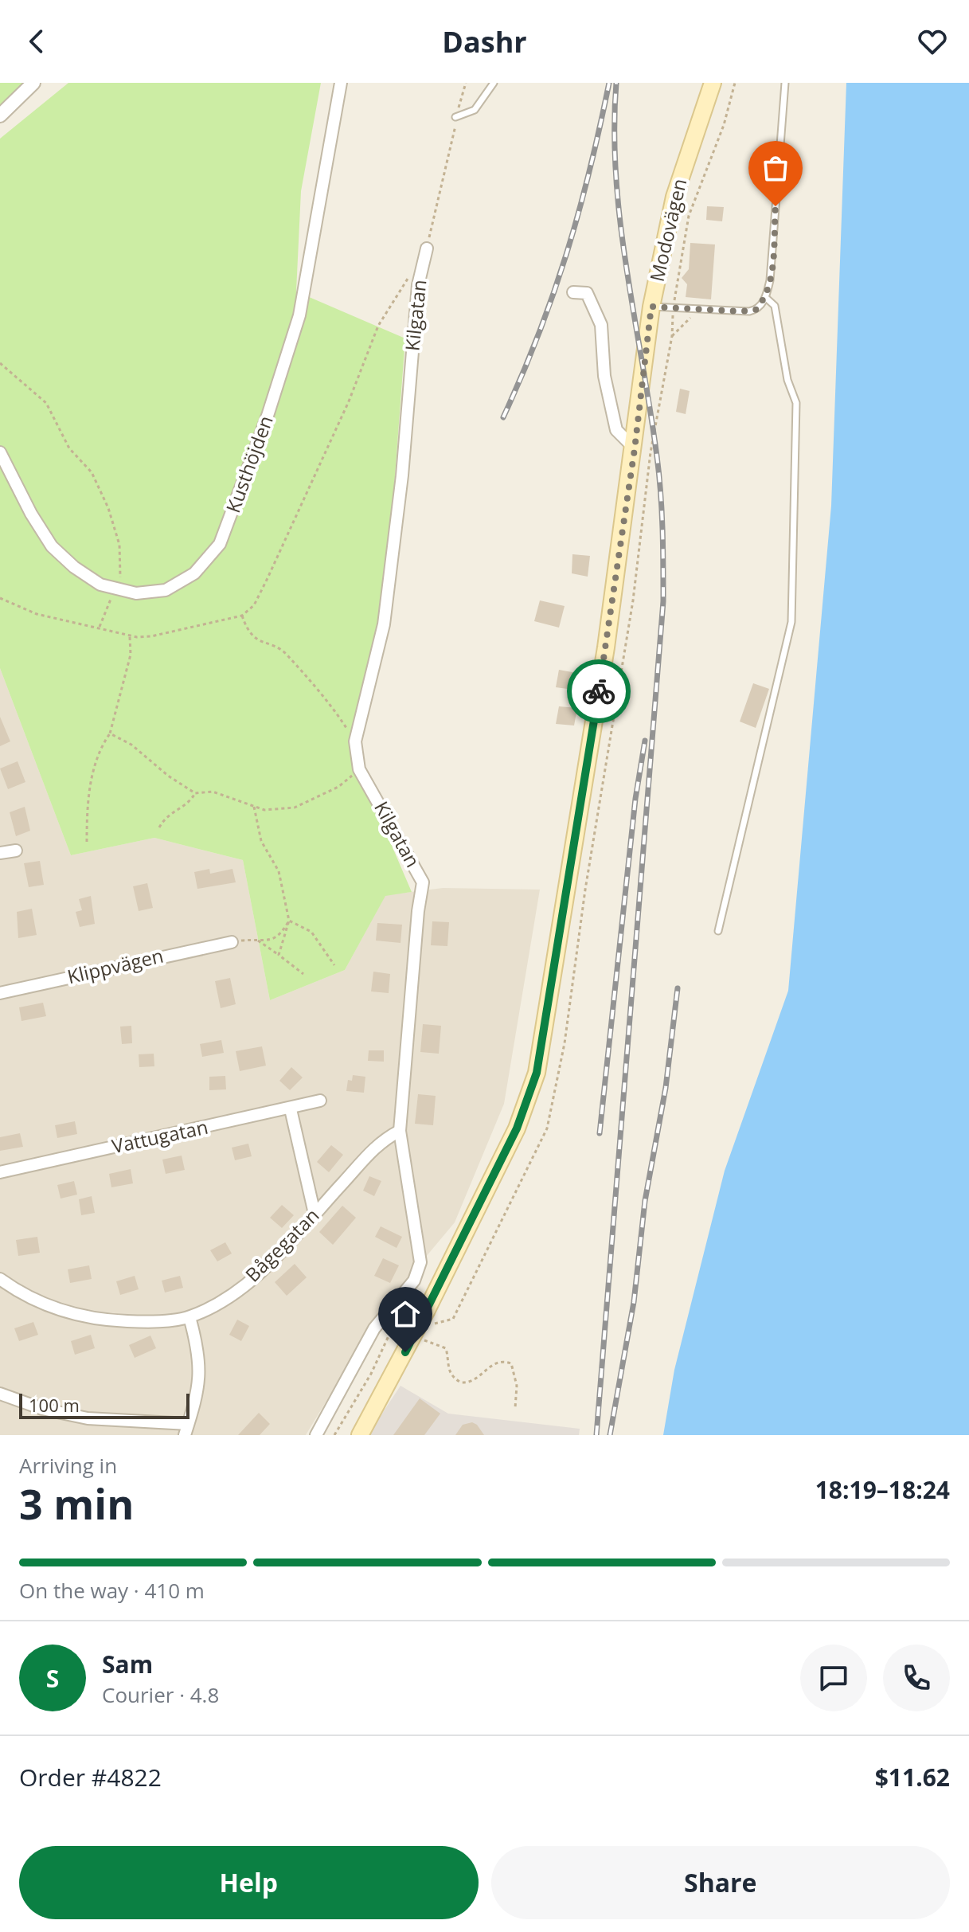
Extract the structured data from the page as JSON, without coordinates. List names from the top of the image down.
{
  "streets": {
    "main road": ["Modovägen"],
    "street": [
      "Kilgatan",
      "Kusthöjden",
      "Klippvägen",
      "Vattugatan",
      "Bågegatan"
    ]
  },
  "crossings": [
    ["Kilgatan", "Bågegatan"]
  ],
  "scale_bar": "100 m",
  "page": {
    "header": "Dashr",
    "scale": "100 m",
    "heading": ["3 min", "Arriving in", "18:19–18:24"],
    "panel": [
      "Sam",
      "Courier · 4.8",
      "Order #4822",
      "$11.62"
    ],
    "bar": "On the way · 410 m",
    "round": "S",
    "buttons": ["Help", "Share"]
  }
}
